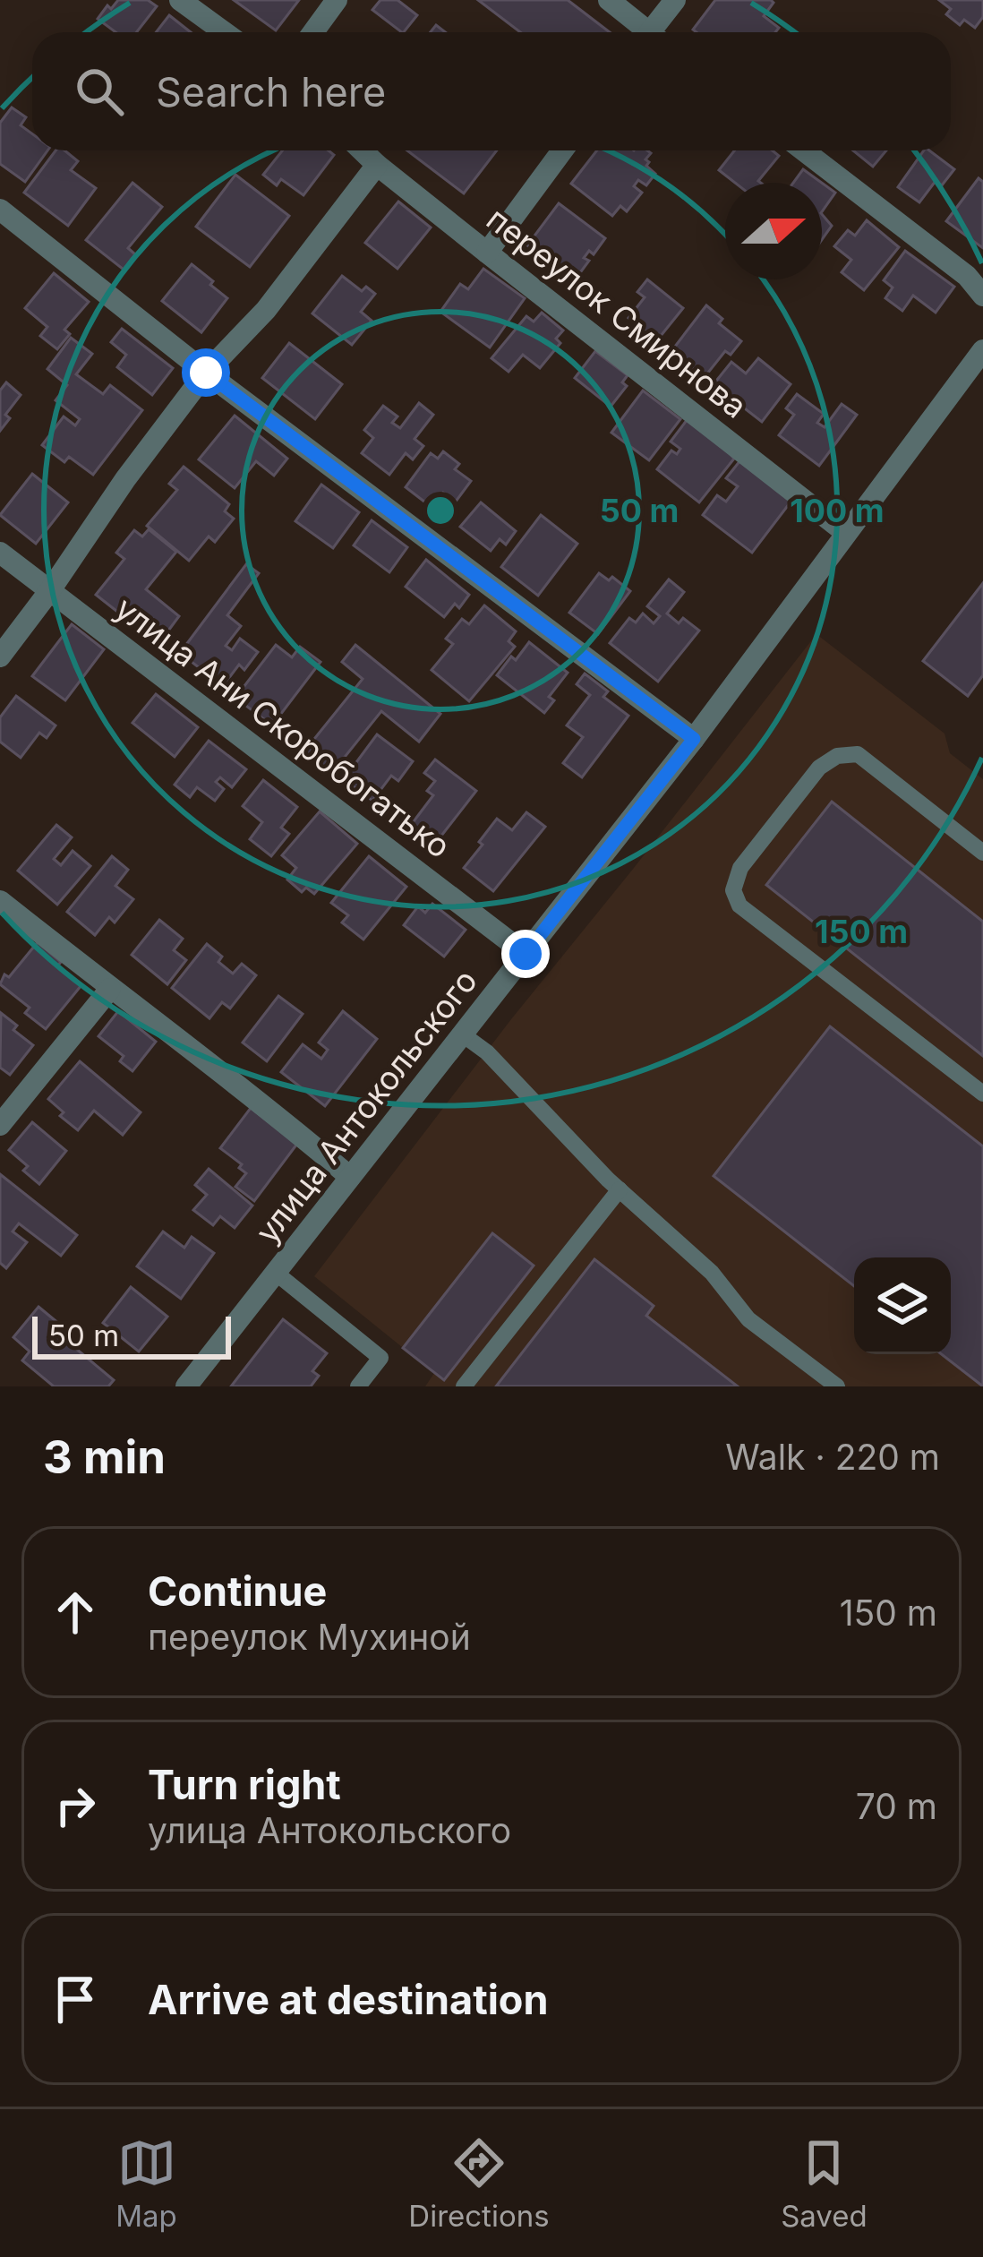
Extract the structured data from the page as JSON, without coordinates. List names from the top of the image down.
{
  "streets": {
    "street": ["переулок Смирнова", "улица Ани Скоробогатько", "улица Антокольского"]
  },
  "crossings": [
    ["переулок Смирнова", "улица Антокольского"],
    ["улица Ани Скоробогатько", "улица Антокольского"]
  ],
  "scale_bar": "50 m",
  "north": "right",
  "page": {
    "search": "Search here",
    "scale": "50 m",
    "heading": ["3 min", "Walk · 220 m"],
    "list": [
      ["Continue", "переулок Мухиной", "150 m"],
      ["Turn right", "улица Антокольского", "70 m"],
      "Arrive at destination"
    ],
    "nav": ["Map", "Directions", "Saved"]
  },
  "rings": ["50 m", "100 m", "150 m"]
}
